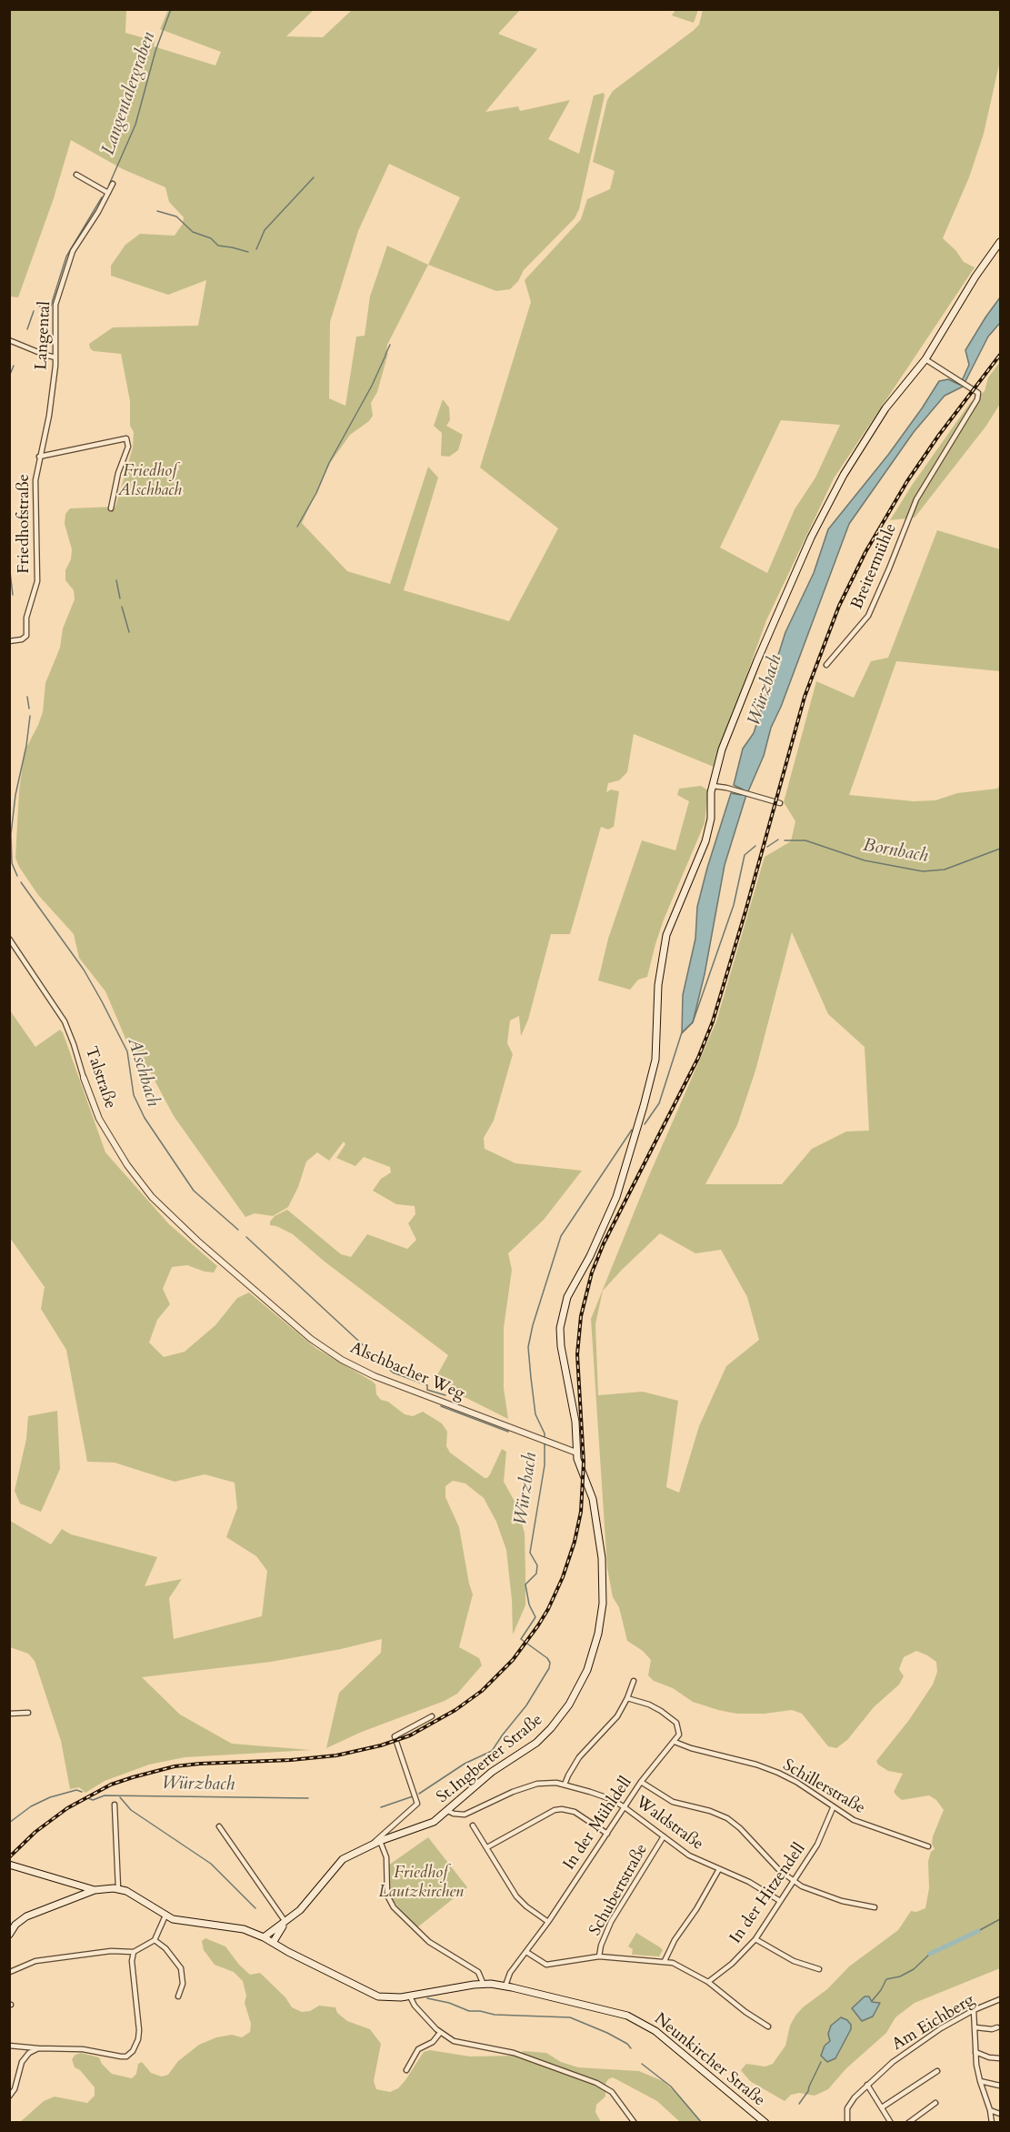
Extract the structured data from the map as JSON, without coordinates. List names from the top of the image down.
{
  "streets": {
    "main road": ["St.Ingberter Straße", "Neunkircher Straße"],
    "street": [
      "Langental",
      "Friedhofstraße",
      "Breitermühle",
      "Talstraße",
      "Alschbacher Weg",
      "Schillerstraße",
      "In der Mühldell",
      "Waldstraße",
      "Schubertstraße",
      "In der Hitzendell",
      "Am Eichberg"
    ]
  },
  "crossings": [
    ["Langental", "Friedhofstraße"],
    ["Breitermühle", "St.Ingberter Straße"],
    ["Talstraße", "Alschbacher Weg"],
    ["Alschbacher Weg", "St.Ingberter Straße"],
    ["St.Ingberter Straße", "Waldstraße"],
    ["St.Ingberter Straße", "Neunkircher Straße"],
    ["Schillerstraße", "In der Mühldell"],
    ["Schillerstraße", "In der Hitzendell"],
    ["In der Mühldell", "Waldstraße"],
    ["In der Mühldell", "Neunkircher Straße"],
    ["Waldstraße", "Schubertstraße"],
    ["Waldstraße", "In der Hitzendell"]
  ],
  "water": [
    "Langentalergraben",
    "Würzbach",
    "Bornbach",
    "Alschbach"
  ],
  "parks": ["Friedhof Alschbach", "Friedhof Lautzkirchen"]
}
